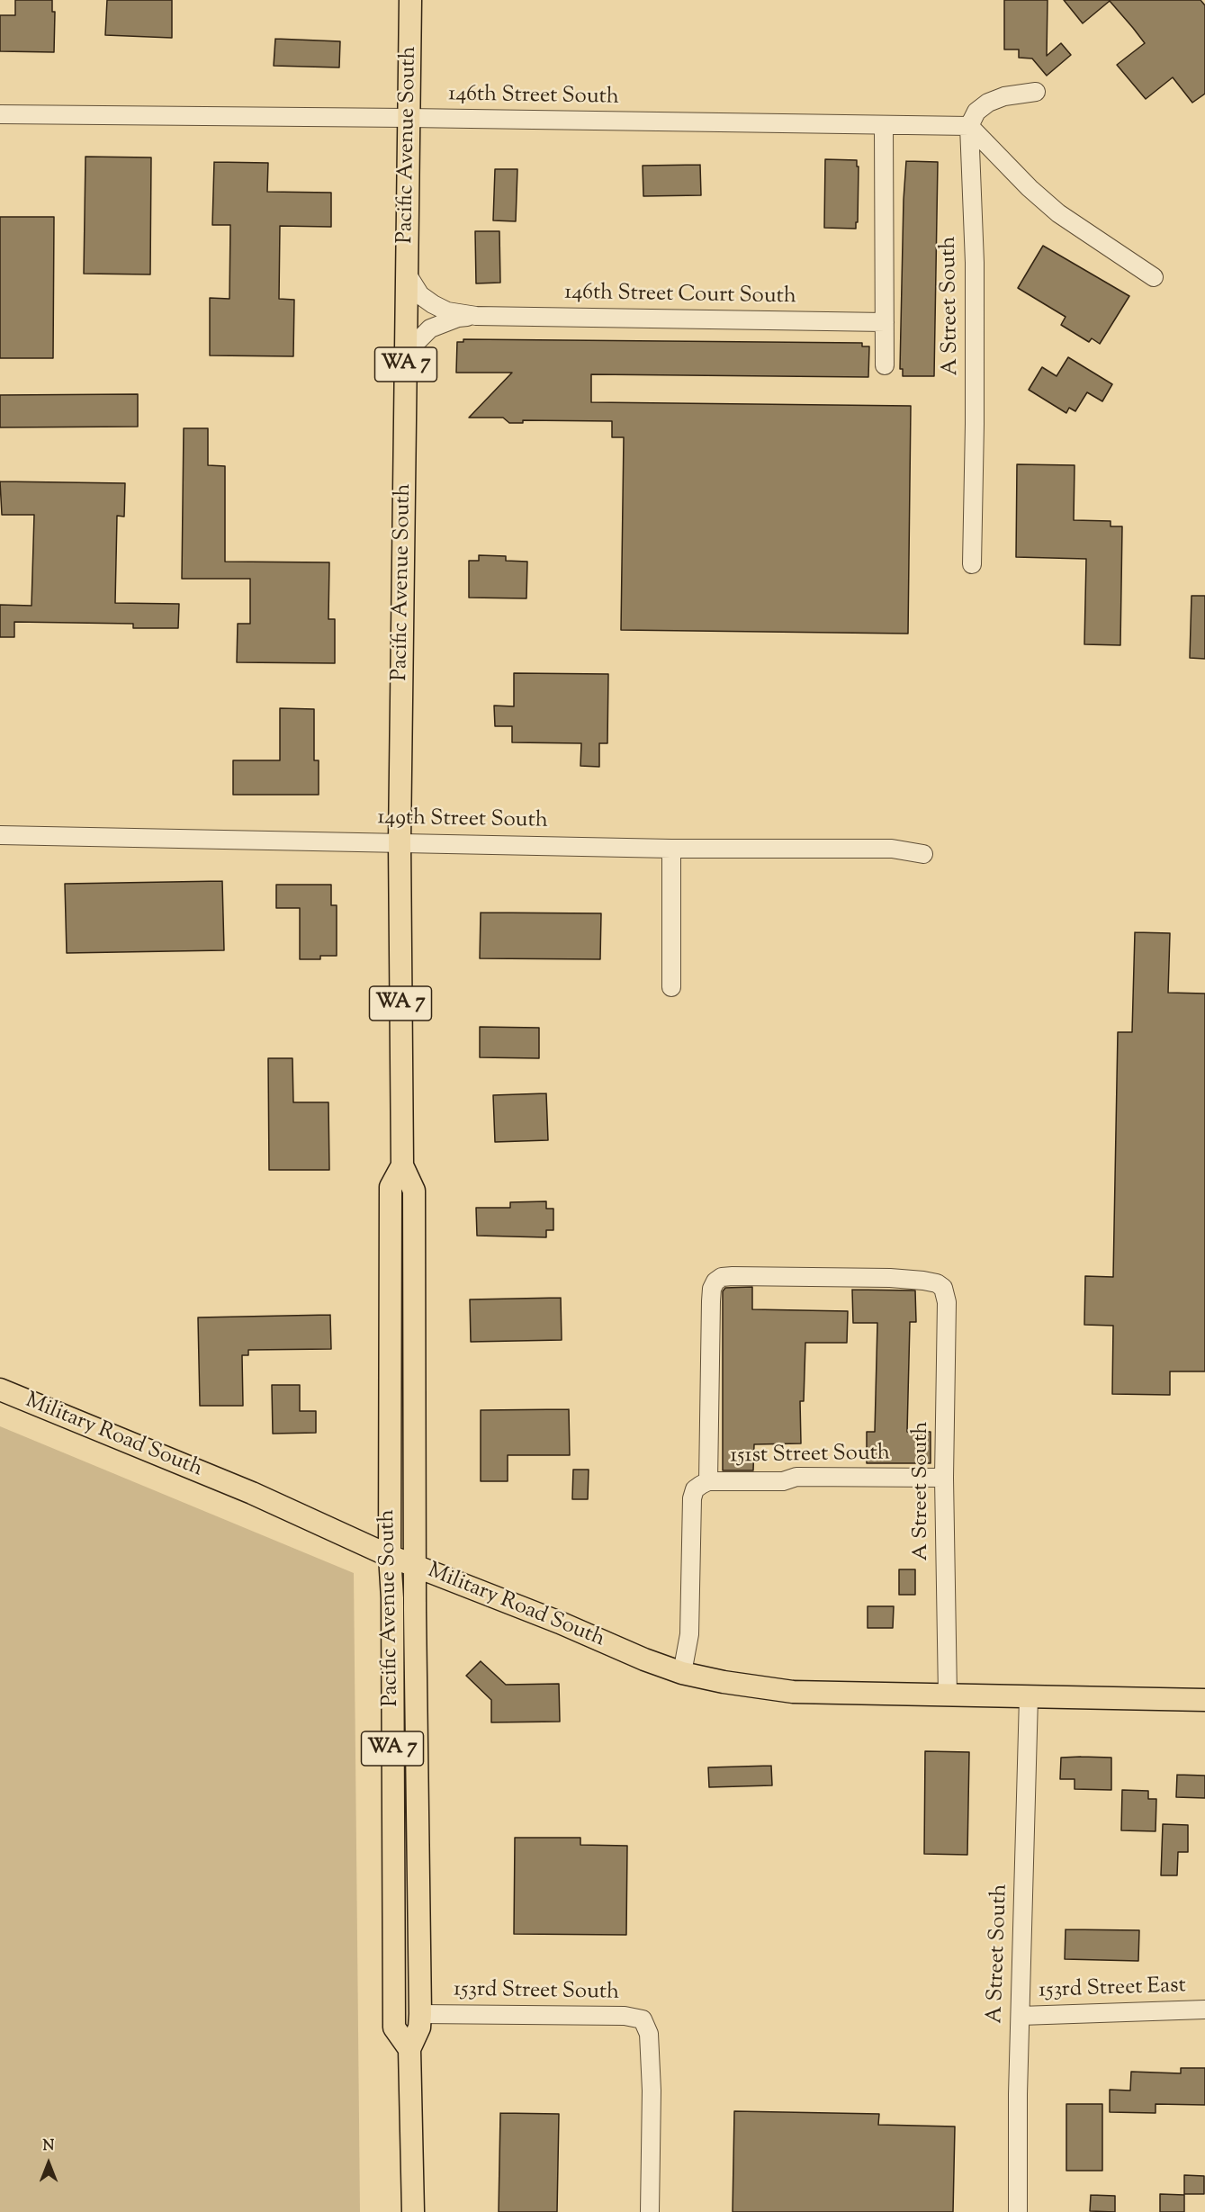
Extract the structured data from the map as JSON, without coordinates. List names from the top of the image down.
{
  "streets": {
    "main road": ["Pacific Avenue South", "WA 7", "Military Road South"],
    "street": [
      "146th Street South",
      "146th Street Court South",
      "A Street South",
      "149th Street South",
      "151st Street South",
      "153rd Street East",
      "153rd Street South"
    ]
  },
  "crossings": [
    ["146th Street South", "Pacific Avenue South"],
    ["146th Street South", "A Street South"],
    ["Pacific Avenue South", "146th Street Court South"],
    ["Pacific Avenue South", "149th Street South"],
    ["Pacific Avenue South", "Military Road South"],
    ["Pacific Avenue South", "153rd Street South"],
    ["A Street South", "Military Road South"],
    ["A Street South", "151st Street South"],
    ["A Street South", "153rd Street East"]
  ],
  "north": "top"
}
